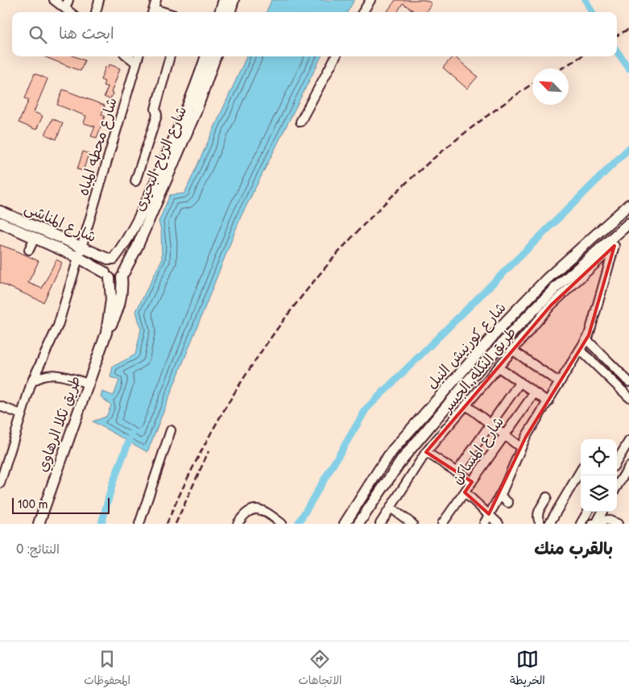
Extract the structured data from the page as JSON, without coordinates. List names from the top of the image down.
{
  "streets": {
    "main road": [
      "شارع الرياح البحيرى",
      "شارع المناشى",
      "شارع كورنيش النيل",
      "طريق نكلا الرهاوي"
    ],
    "street": ["شارع محطه المياه", "طريق النكله, الجسر", "شارع المساكن"]
  },
  "crossings": [
    ["شارع محطه المياه", "شارع المناشى"],
    ["شارع الرياح البحيرى", "شارع المناشى"],
    ["شارع الرياح البحيرى", "طريق نكلا الرهاوي"],
    ["شارع المناشى", "طريق نكلا الرهاوي"]
  ],
  "scale_bar": "100 m",
  "north": "top left",
  "page": {
    "search": "ابحث هنا",
    "scale": "100 m",
    "heading": ["بالقرب منك", "النتائج: 0"],
    "nav": ["الخريطة", "الاتجاهات", "المحفوظات"]
  }
}
